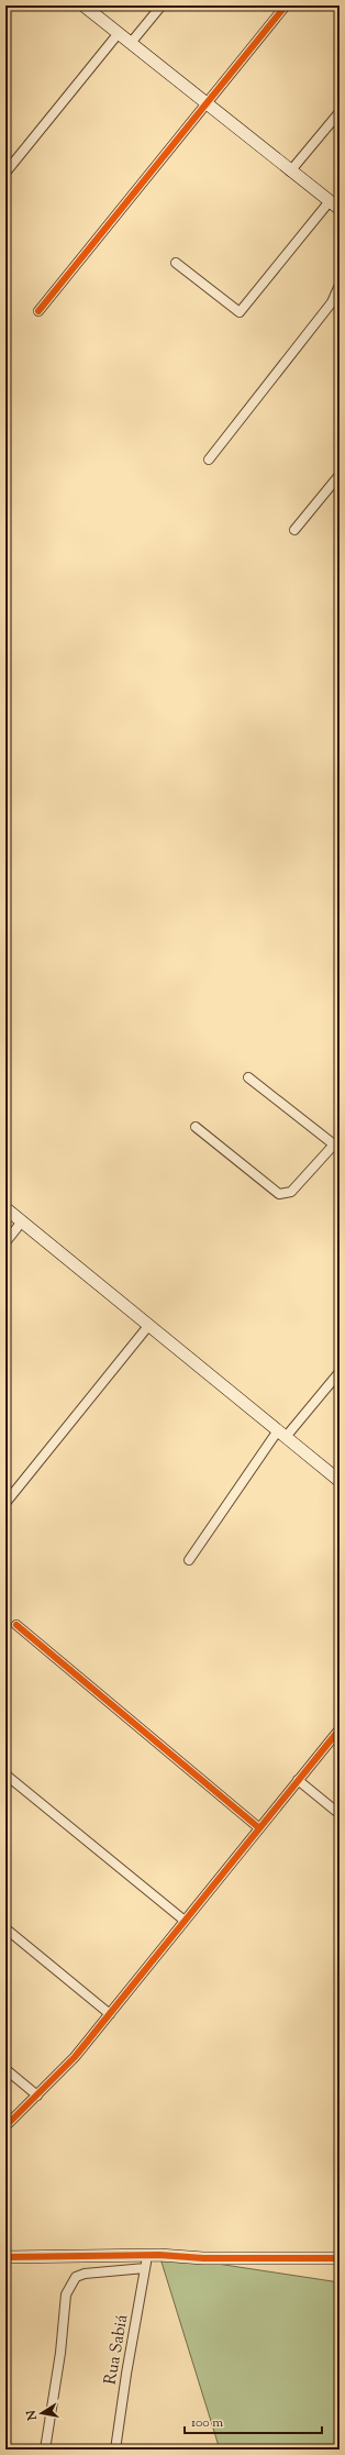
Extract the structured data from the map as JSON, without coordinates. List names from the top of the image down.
{
  "streets": {
    "street": ["Rua Sabiá"]
  },
  "scale_bar": "100 m",
  "north": "left"
}
